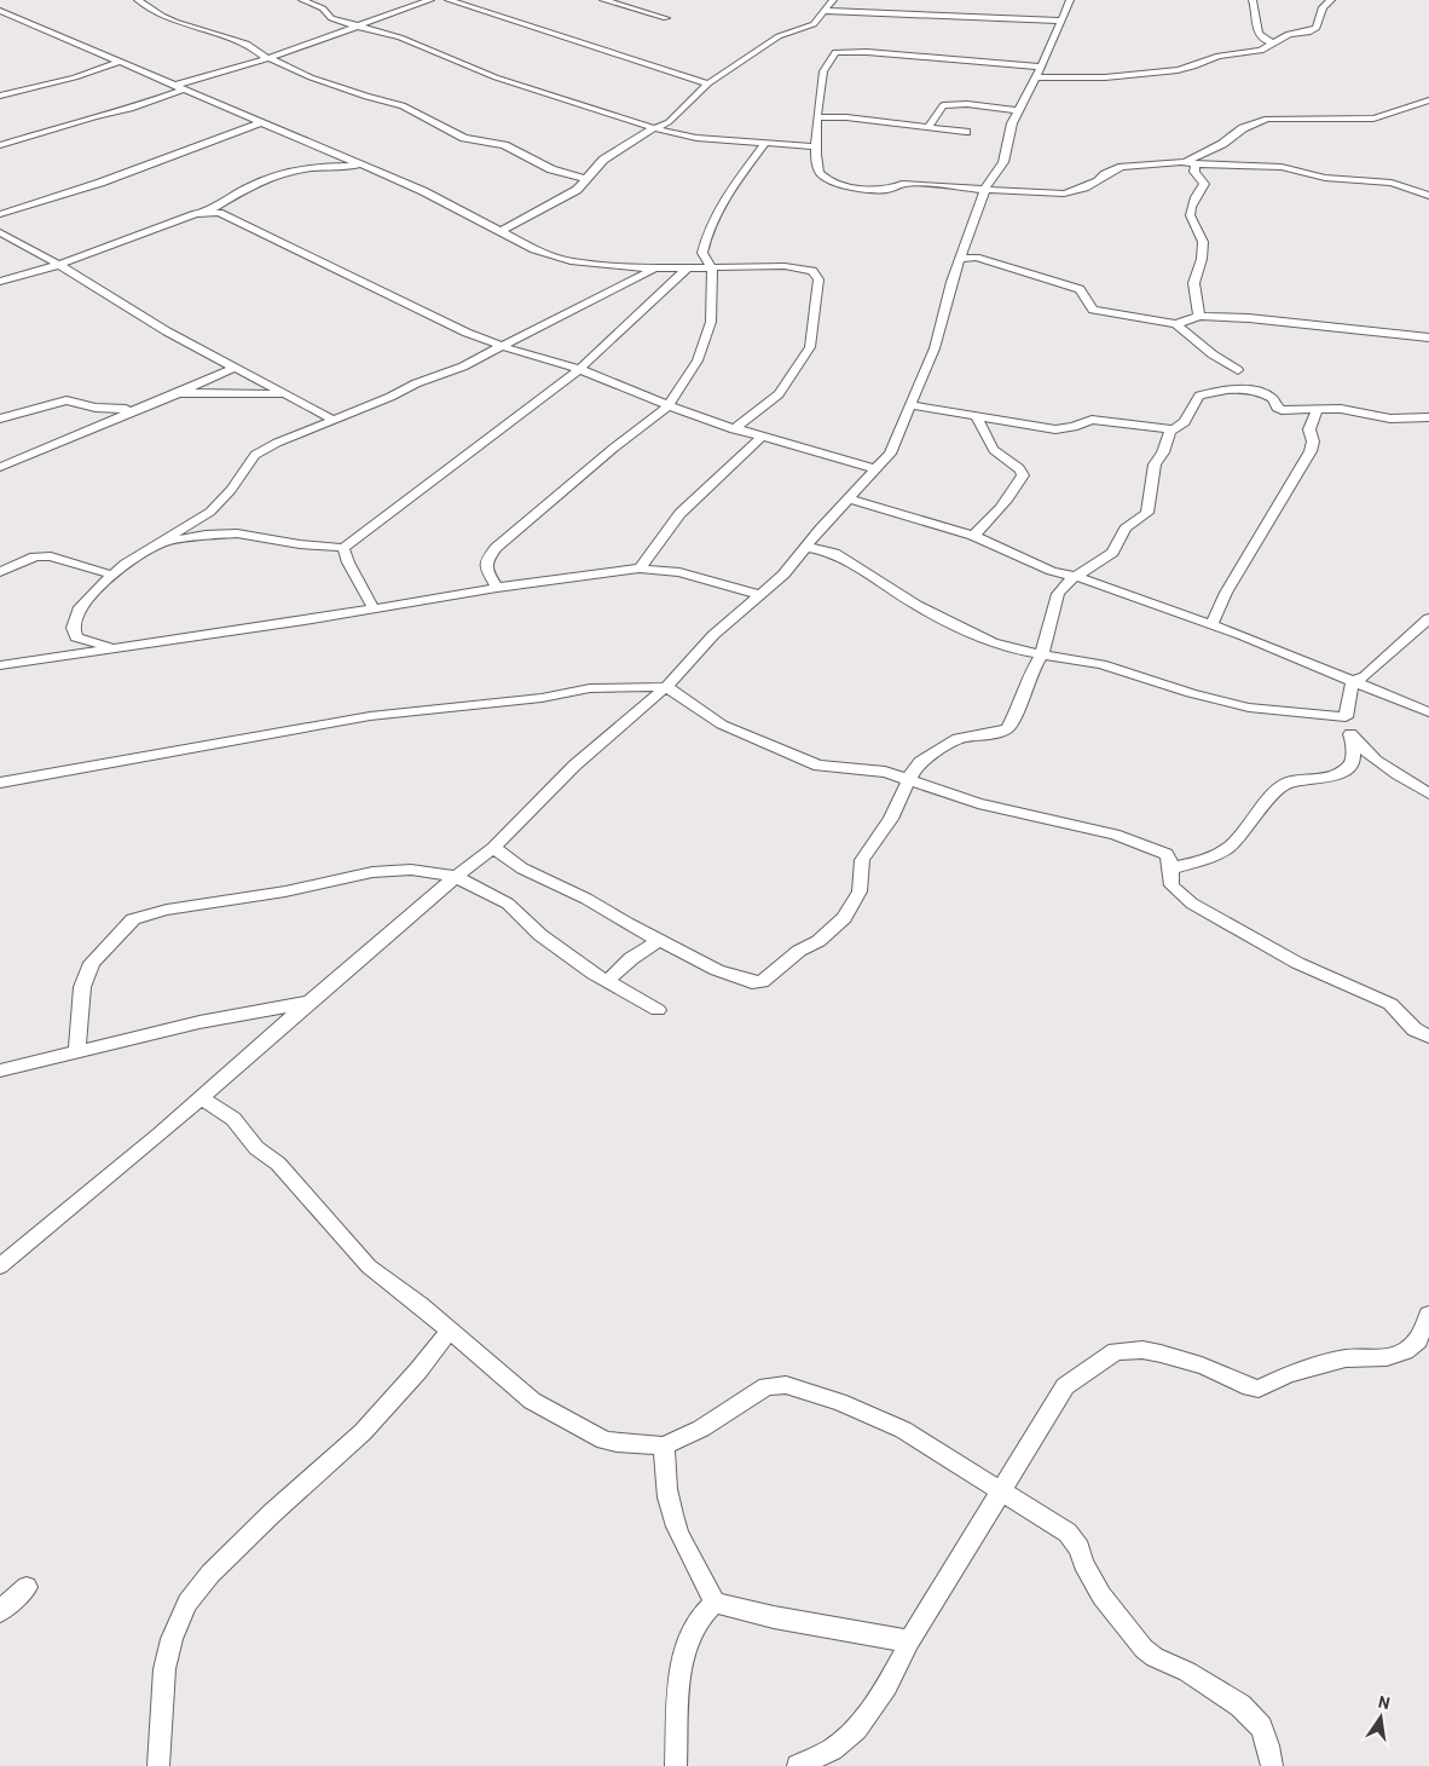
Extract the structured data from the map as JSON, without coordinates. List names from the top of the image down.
{
  "north": "top"
}
